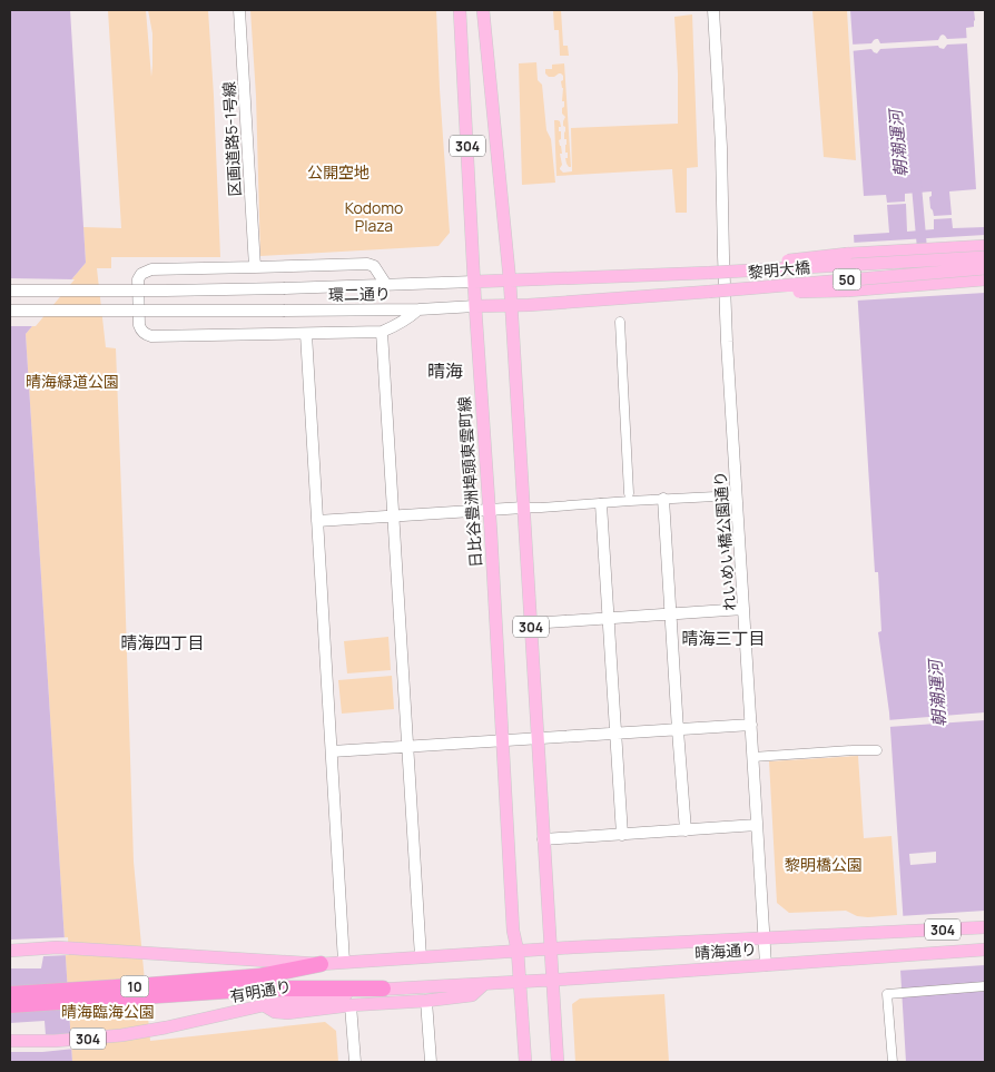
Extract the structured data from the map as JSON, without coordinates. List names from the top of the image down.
{
  "streets": {
    "highway": ["10"],
    "main road": [
      "304",
      "黎明大橋",
      "50",
      "環二通り",
      "日比谷豊洲埠頭東雲町線",
      "晴海通り",
      "有明通り"
    ],
    "street": ["区画道路5-1号線", "れいめい橋公園通り"]
  },
  "crossings": [
    ["304", "環二通り"],
    ["304", "日比谷豊洲埠頭東雲町線"],
    ["304", "晴海通り"],
    ["304", "有明通り"],
    ["黎明大橋", "50"],
    ["黎明大橋", "環二通り"],
    ["50", "環二通り"],
    ["環二通り", "日比谷豊洲埠頭東雲町線"],
    ["日比谷豊洲埠頭東雲町線", "晴海通り"],
    ["日比谷豊洲埠頭東雲町線", "有明通り"],
    ["れいめい橋公園通り", "晴海通り"],
    ["晴海通り", "有明通り"],
    ["10", "有明通り"]
  ],
  "districts": ["晴海", "晴海三丁目", "晴海四丁目"],
  "water": ["朝潮運河"],
  "parks": [
    "公開空地",
    "Kodomo Plaza",
    "晴海緑道公園",
    "黎明橋公園",
    "晴海臨海公園"
  ]
}
